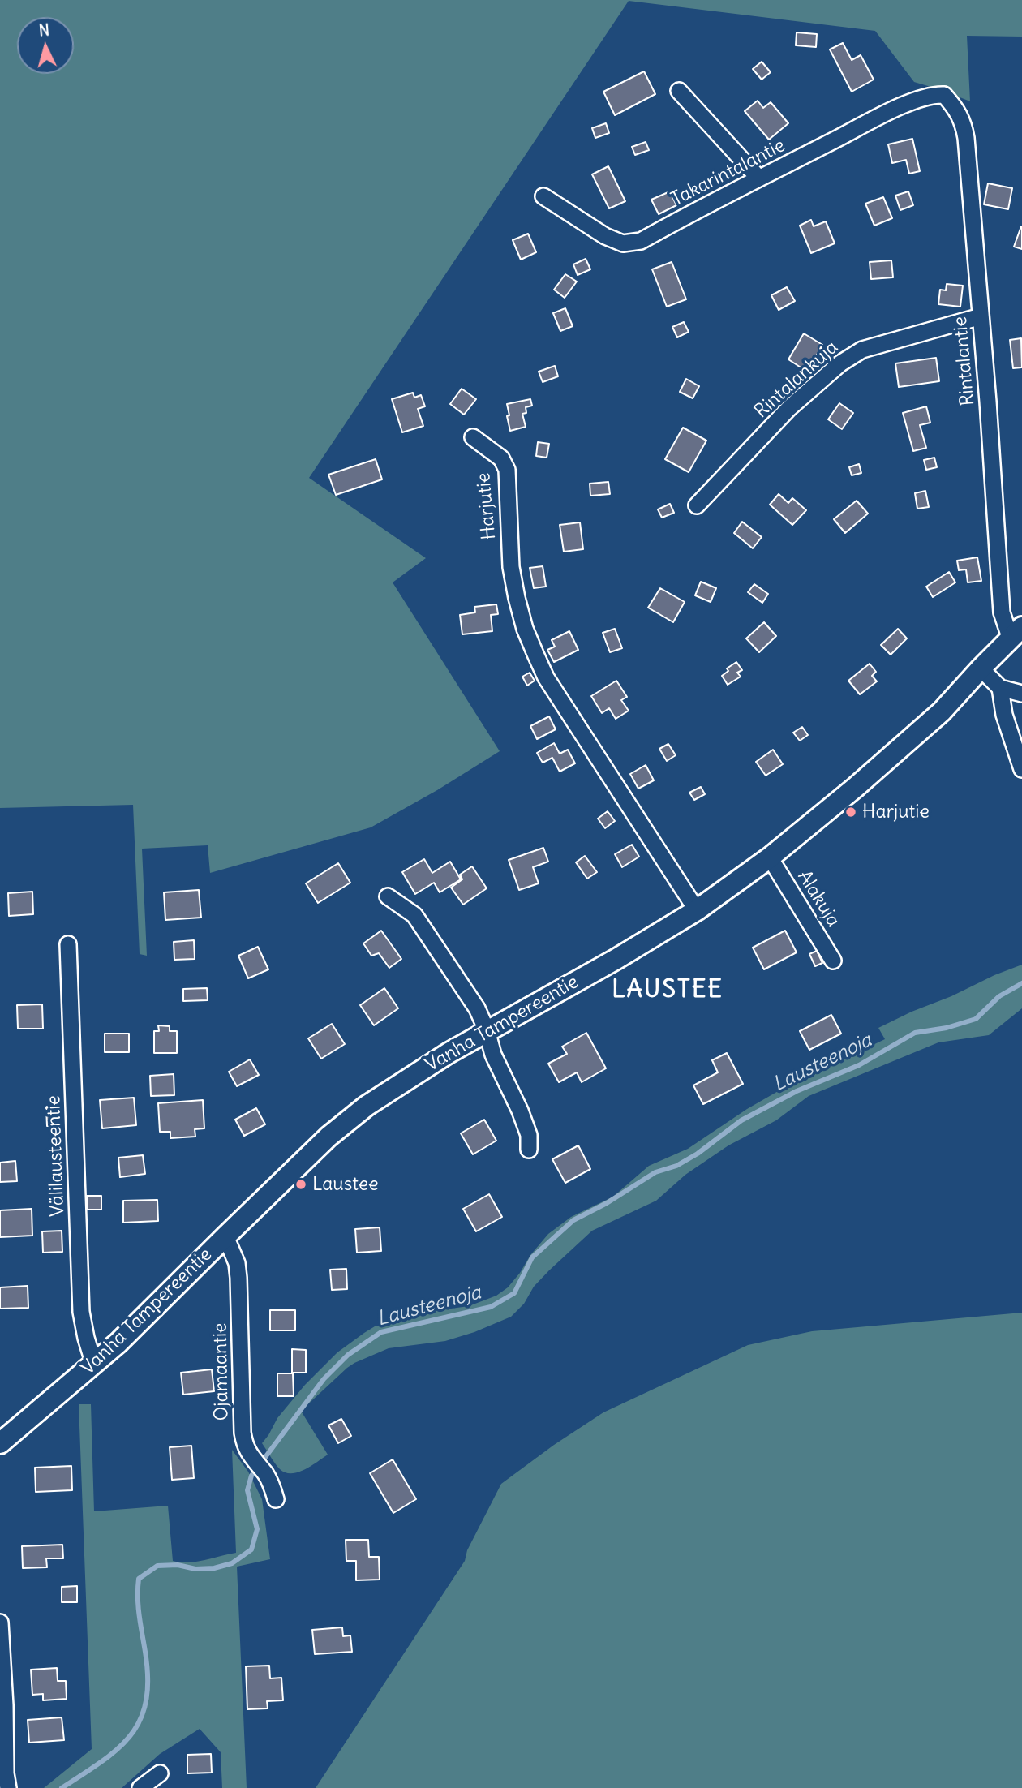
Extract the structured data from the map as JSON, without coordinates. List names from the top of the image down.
{
  "streets": {
    "main road": ["Vanha Tampereentie"],
    "street": [
      "Takarintalantie",
      "Rintalantie",
      "Rintalankuja",
      "Harjutie",
      "Alakuja",
      "Välilausteentie",
      "Ojamaantie"
    ]
  },
  "crossings": [
    ["Takarintalantie", "Rintalantie"],
    ["Rintalantie", "Rintalankuja"],
    ["Rintalantie", "Vanha Tampereentie"],
    ["Harjutie", "Vanha Tampereentie"],
    ["Alakuja", "Vanha Tampereentie"],
    ["Vanha Tampereentie", "Välilausteentie"],
    ["Vanha Tampereentie", "Ojamaantie"]
  ],
  "districts": ["LAUSTEE"],
  "water": ["Lausteenoja"],
  "places": ["Harjutie", "Laustee"],
  "north": "top"
}
